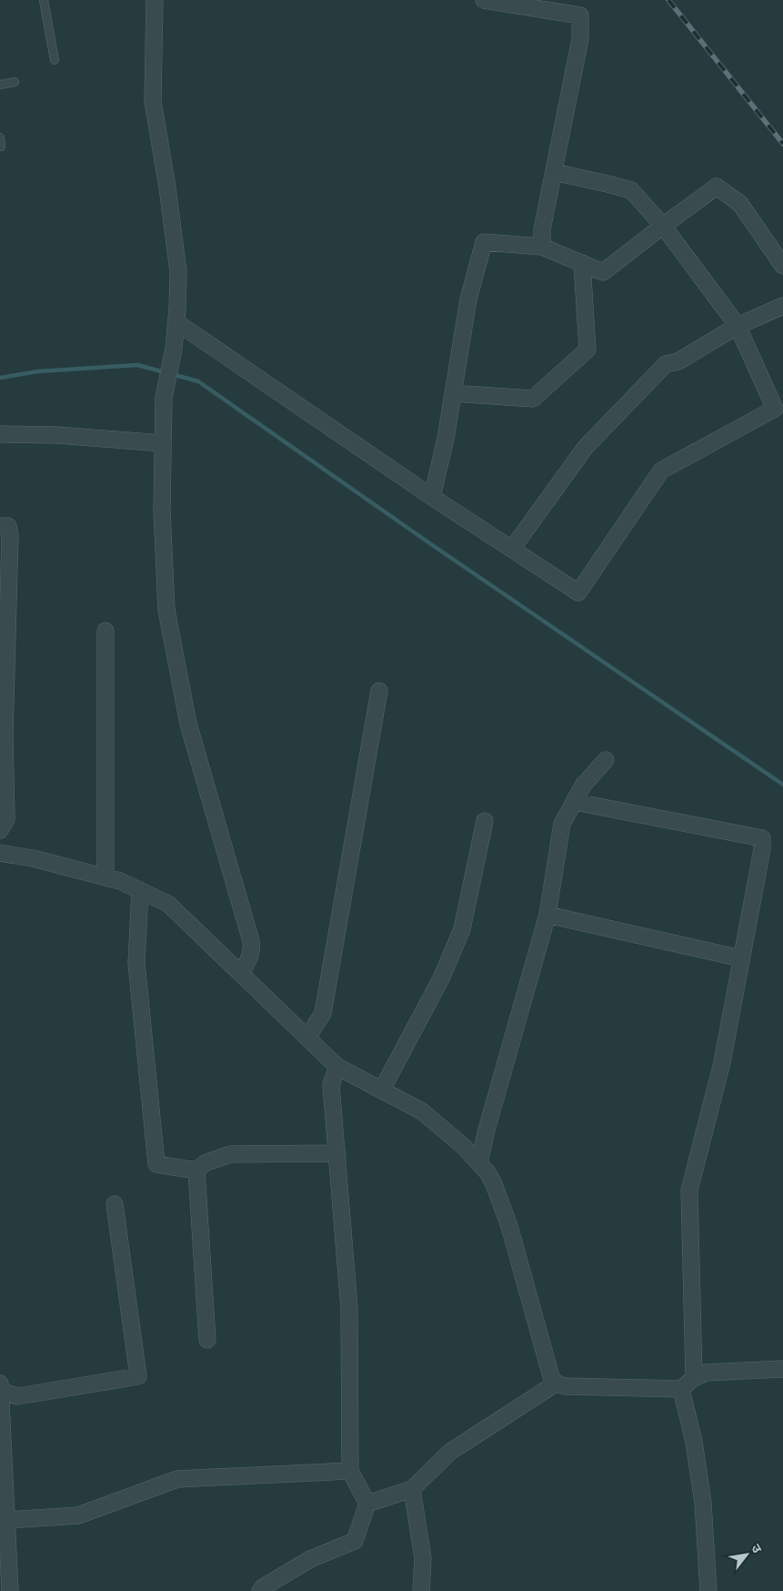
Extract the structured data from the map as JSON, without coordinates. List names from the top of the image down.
{
  "north": "top right"
}
